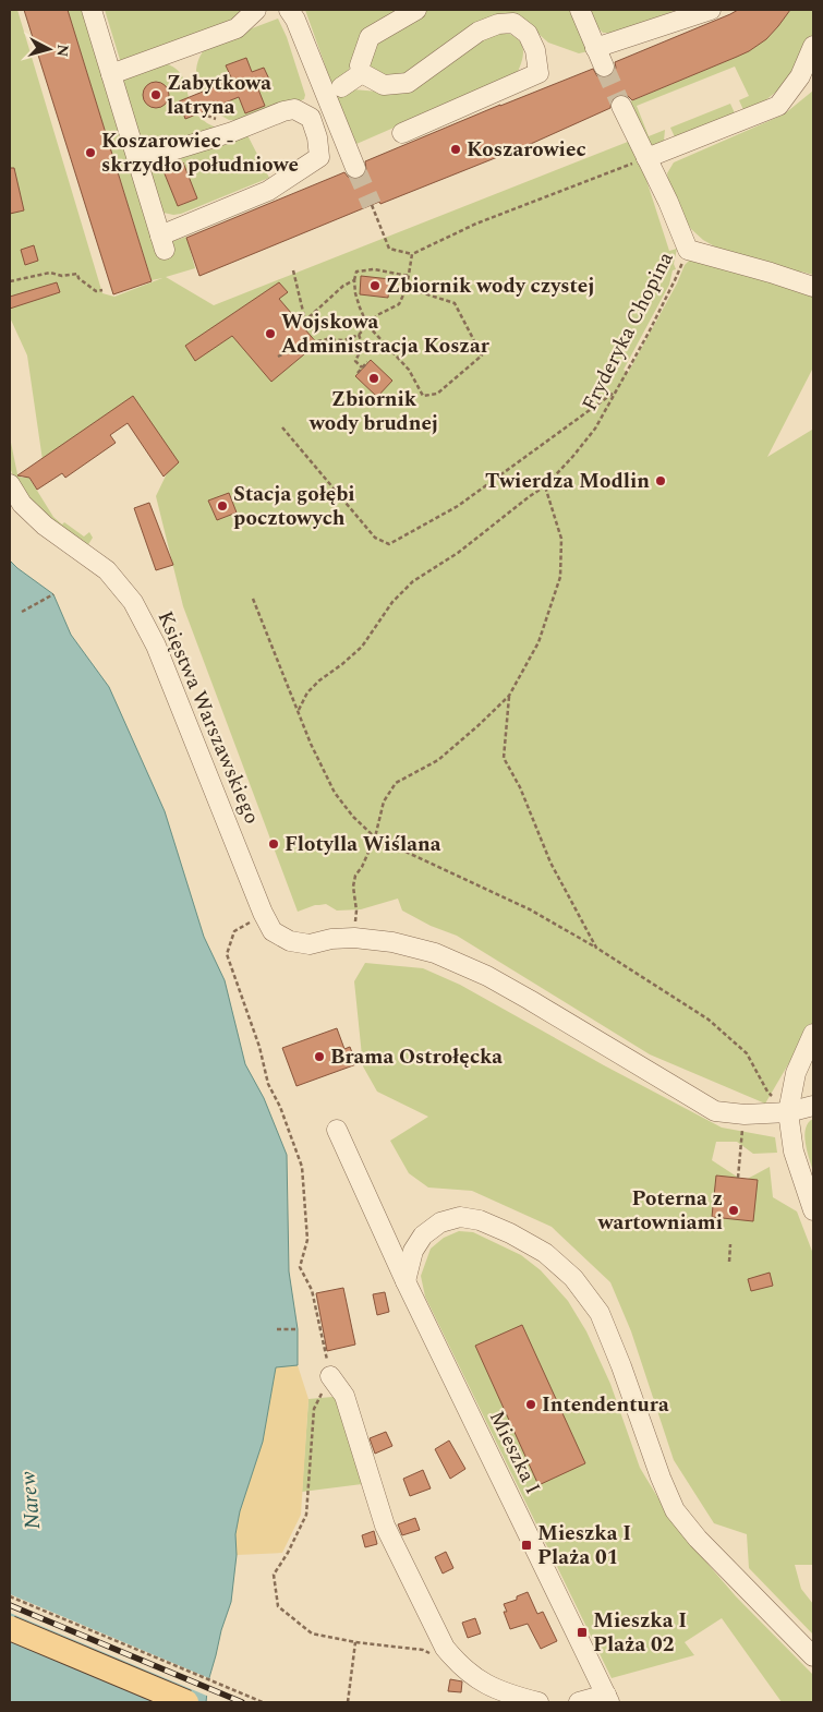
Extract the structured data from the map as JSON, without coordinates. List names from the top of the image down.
{
  "streets": {
    "street": ["Księstwa Warszawskiego", "Mieszka I"],
    "path": ["Fryderyka Chopina"]
  },
  "water": ["Narew"],
  "places": {
    "other": [
      "Zabytkowa latryna",
      "Koszarowiec",
      "Koszarowiec - skrzydło południowe",
      "Zbiornik wody czystej",
      "Wojskowa Administracja Koszar",
      "Zbiornik wody brudnej",
      "Twierdza Modlin",
      "Stacja gołębi pocztowych",
      "Flotylla Wiślana",
      "Brama Ostrołęcka",
      "Poterna z wartowniami",
      "Intendentura"
    ],
    "transit": ["Mieszka I Plaża 01", "Mieszka I Plaża 02"]
  },
  "north": "right"
}
